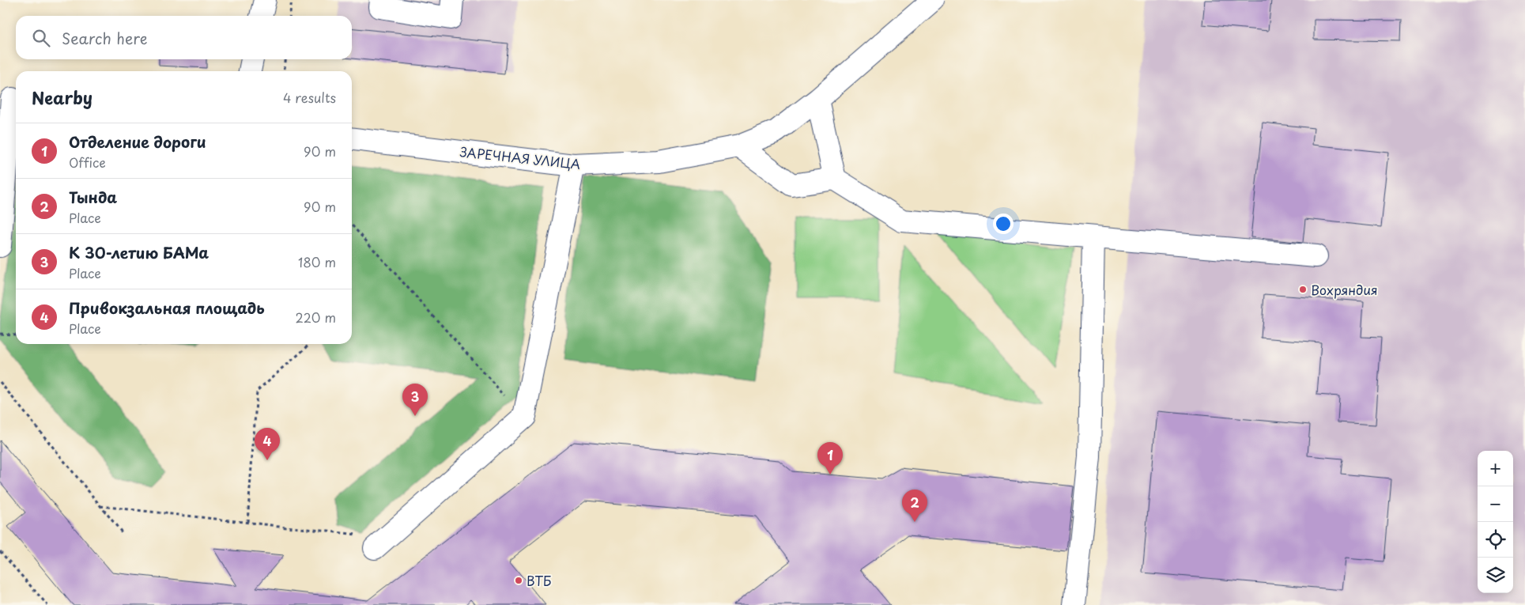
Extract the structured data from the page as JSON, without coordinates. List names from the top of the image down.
{
  "streets": {
    "street": ["ЗАРЕЧНАЯ УЛИЦА"]
  },
  "places": ["Вохряндия", "ВТБ"],
  "page": {
    "search": "Search here",
    "heading": ["Nearby", "4 results"],
    "list": [
      {
        "mark": "1",
        "name": "Отделение дороги",
        "note": "Office",
        "value": "90 m"
      },
      {
        "mark": "2",
        "name": "Тында",
        "note": "Place",
        "value": "90 m"
      },
      {
        "mark": "3",
        "name": "К 30-летию БАМа",
        "note": "Place",
        "value": "180 m"
      },
      {
        "mark": "4",
        "name": "Привокзальная площадь",
        "note": "Place",
        "value": "220 m"
      }
    ],
    "pins": [
      "3",
      "4",
      "1",
      "2"
    ],
    "map_buttons": ["+", "−"]
  }
}
